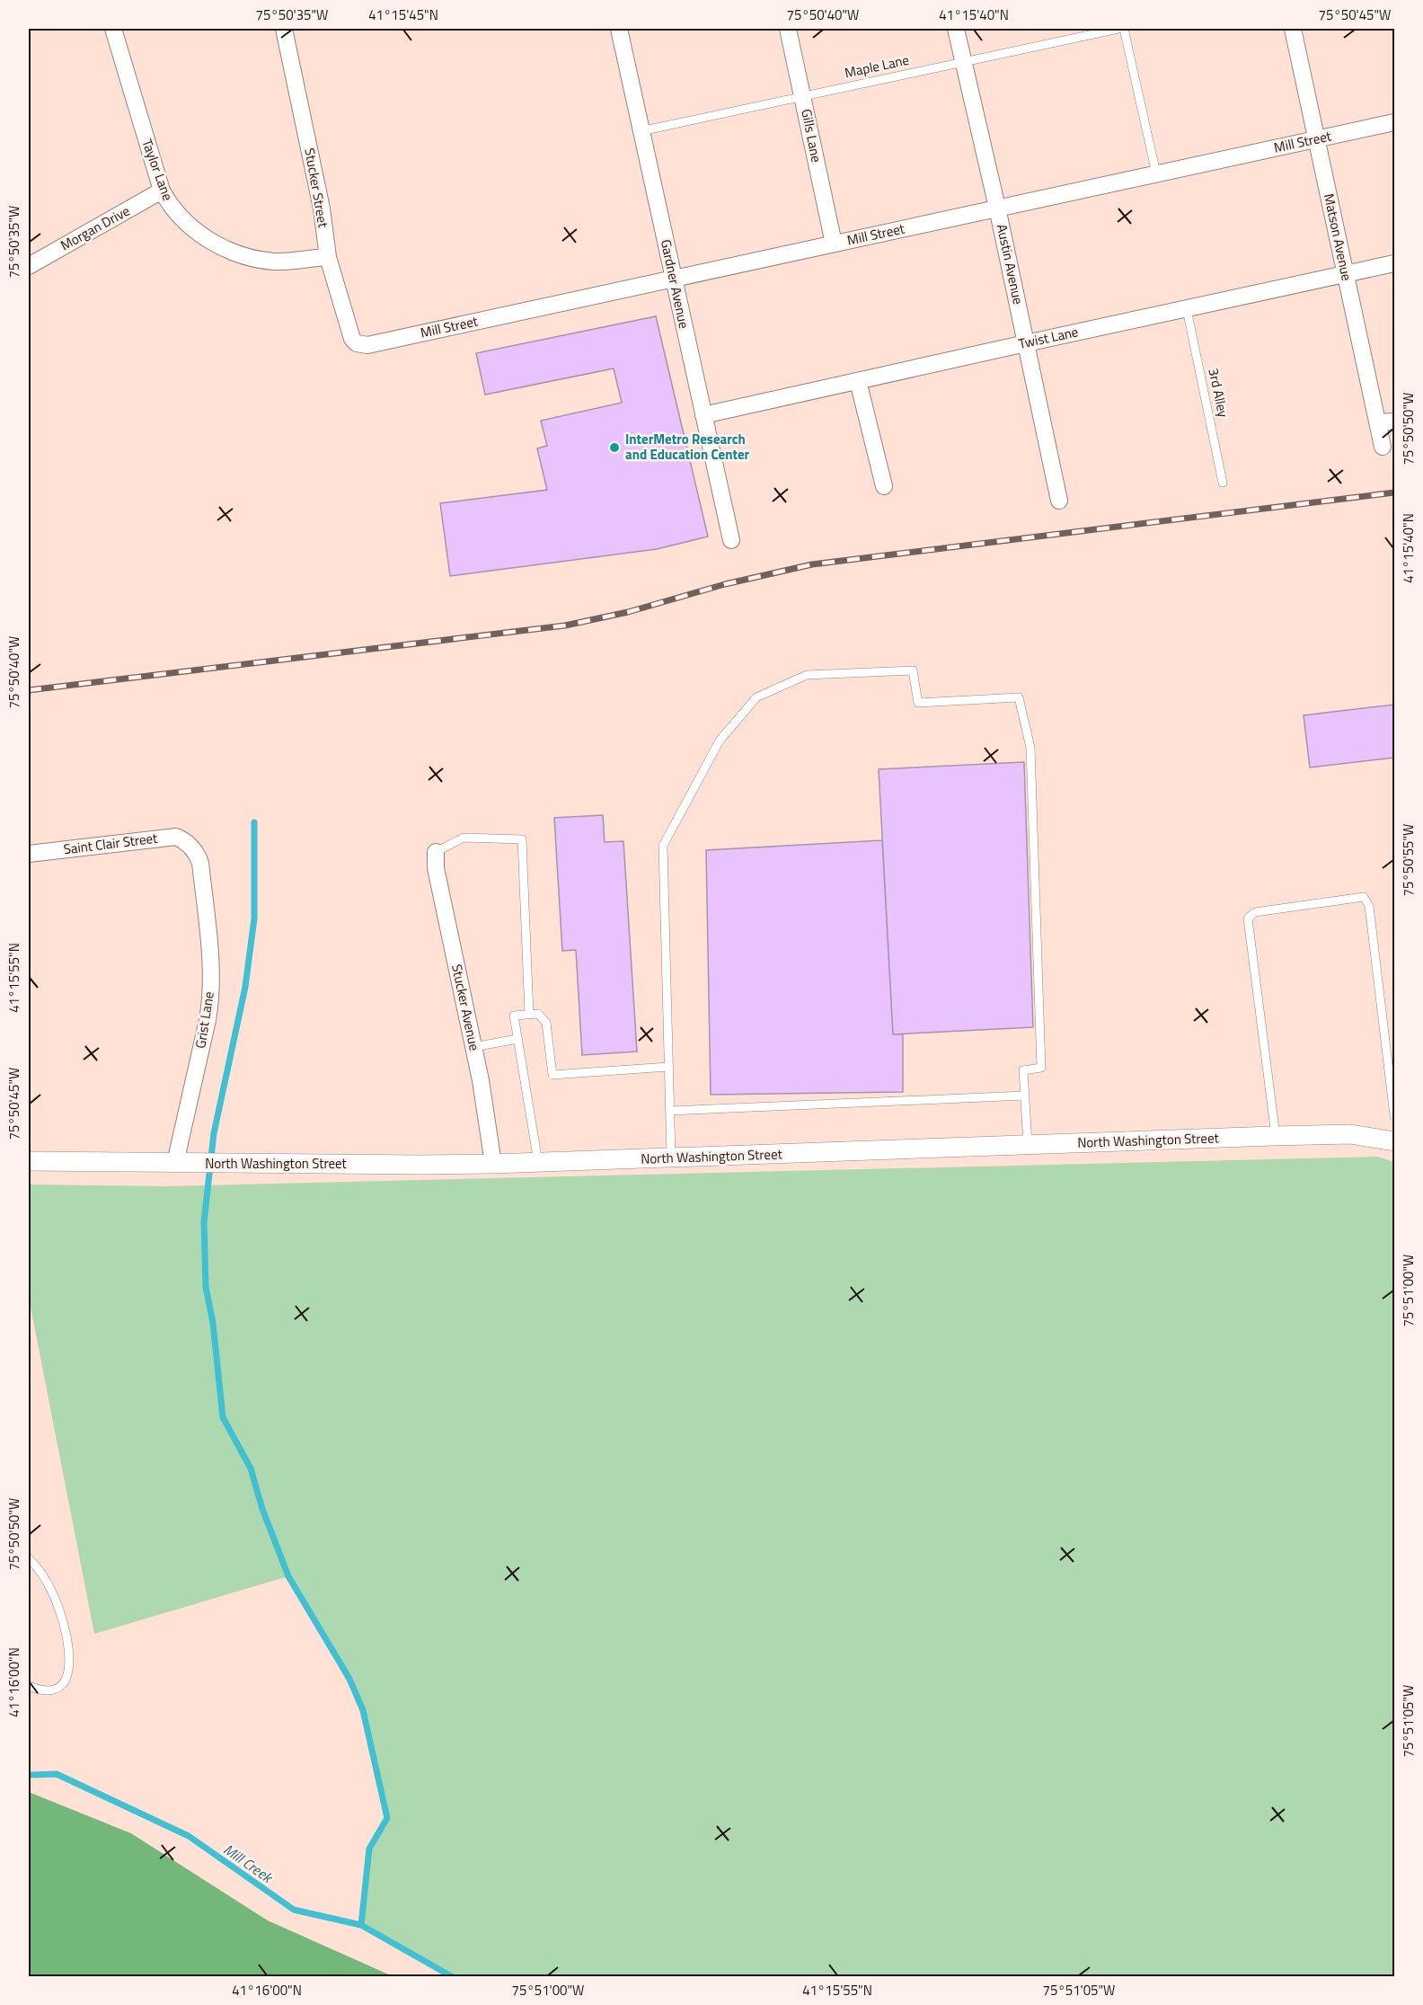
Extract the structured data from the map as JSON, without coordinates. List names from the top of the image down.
{
  "streets": {
    "street": [
      "Gills Lane",
      "Mill Street",
      "Taylor Lane",
      "Stucker Street",
      "Morgan Drive",
      "Matson Avenue",
      "Austin Avenue",
      "Gardner Avenue",
      "Twist Lane",
      "Saint Clair Street",
      "Stucker Avenue",
      "Grist Lane",
      "North Washington Street"
    ],
    "lane": ["Maple Lane", "3rd Alley"]
  },
  "crossings": [
    ["Maple Lane", "Gills Lane"],
    ["Maple Lane", "Austin Avenue"],
    ["Maple Lane", "Gardner Avenue"],
    ["Gills Lane", "Mill Street"],
    ["Mill Street", "Stucker Street"],
    ["Mill Street", "Matson Avenue"],
    ["Mill Street", "Austin Avenue"],
    ["Mill Street", "Gardner Avenue"],
    ["Taylor Lane", "Stucker Street"],
    ["Taylor Lane", "Morgan Drive"],
    ["Matson Avenue", "Twist Lane"],
    ["Austin Avenue", "Twist Lane"],
    ["Gardner Avenue", "Twist Lane"],
    ["Twist Lane", "3rd Alley"],
    ["Saint Clair Street", "Grist Lane"],
    ["Stucker Avenue", "North Washington Street"],
    ["Grist Lane", "North Washington Street"]
  ],
  "water": ["Mill Creek"],
  "places": ["InterMetro Research and Education Center"],
  "coordinates": [
    "75°50'35\"W",
    "41°15'45\"N",
    "75°50'40\"W",
    "41°15'40\"N",
    "75°50'45\"W",
    "75°50'50\"W",
    "75°50'55\"W",
    "41°15'55\"N",
    "75°51'00\"W",
    "41°16'00\"N",
    "75°51'05\"W"
  ]
}
